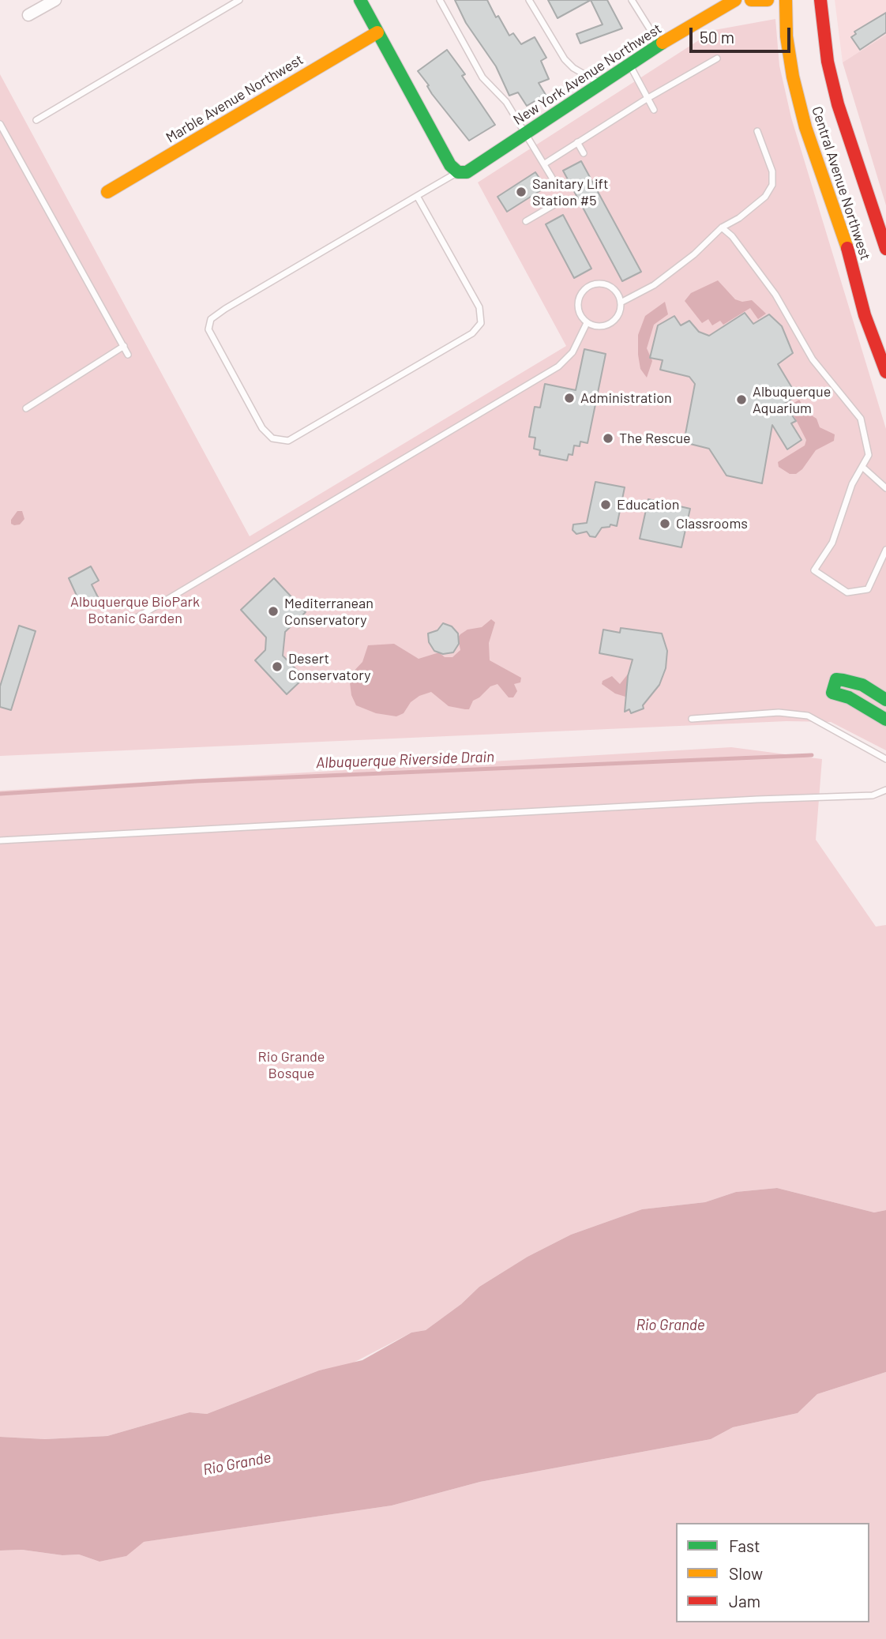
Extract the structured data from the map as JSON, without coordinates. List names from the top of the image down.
{
  "streets": {
    "street": ["New York Avenue Northwest", "Marble Avenue Northwest", "Central Avenue Northwest"]
  },
  "water": ["Albuquerque Riverside Drain", "Rio Grande"],
  "parks": ["Albuquerque BioPark Botanic Garden", "Rio Grande Bosque"],
  "places": [
    "Sanitary Lift Station #5",
    "Administration",
    "Albuquerque Aquarium",
    "The Rescue",
    "Education",
    "Classrooms",
    "Mediterranean Conservatory",
    "Desert Conservatory"
  ],
  "legend": ["Fast", "Slow", "Jam"],
  "scale_bar": "50 m"
}
